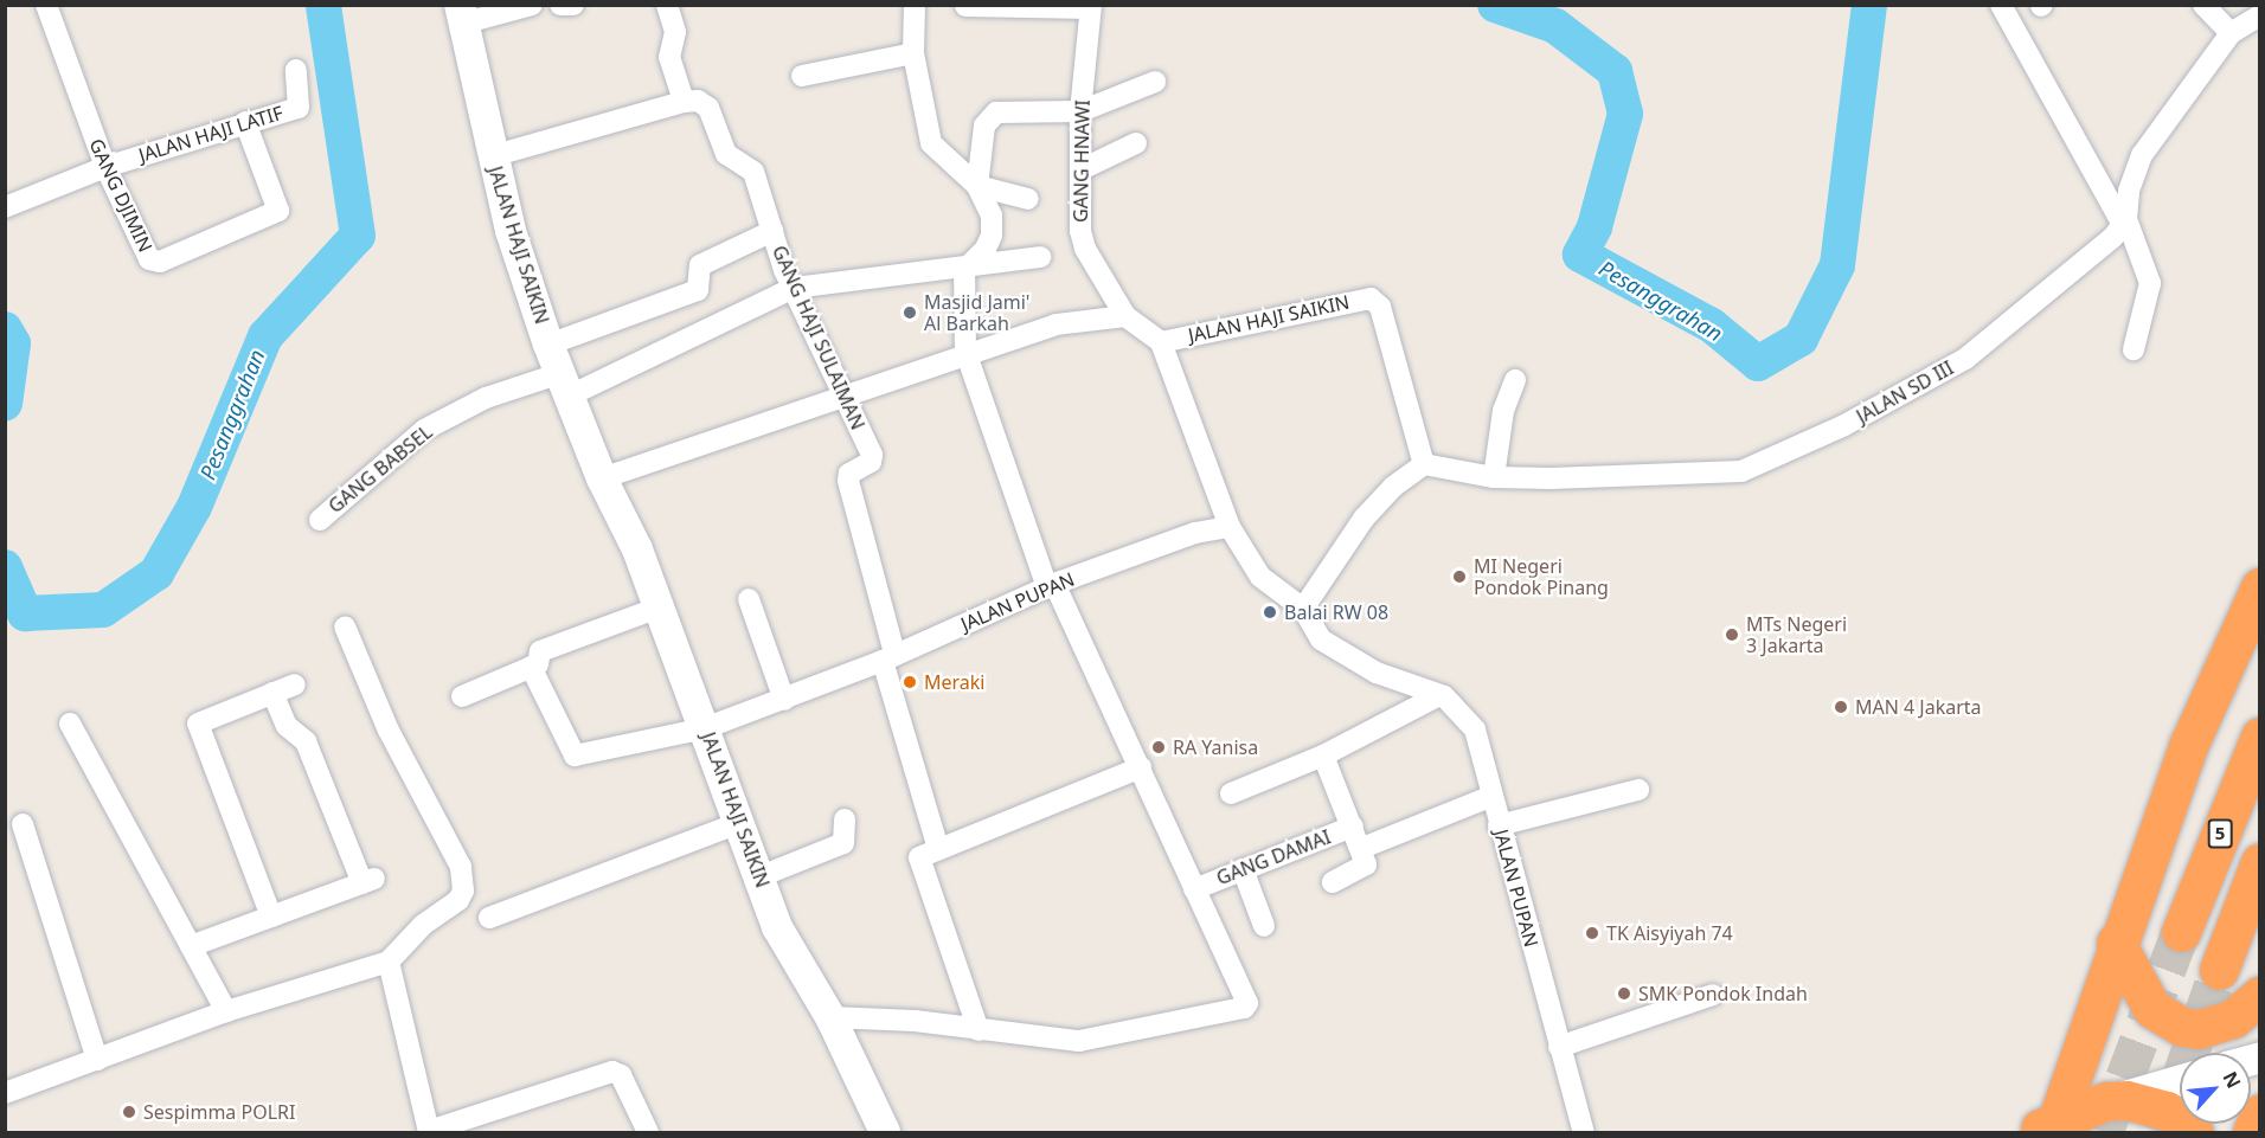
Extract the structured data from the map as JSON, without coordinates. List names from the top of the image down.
{
  "streets": {
    "highway": ["5"],
    "street": [
      "JALAN HAJI LATIF",
      "GANG HNAWI",
      "GANG DJIMIN",
      "JALAN HAJI SAIKIN",
      "GANG HAJI SULAIMAN",
      "JALAN SD III",
      "GANG BABSEL",
      "JALAN PUPAN",
      "GANG DAMAI"
    ]
  },
  "crossings": [
    ["JALAN HAJI LATIF", "GANG DJIMIN"],
    ["GANG HNAWI", "JALAN HAJI SAIKIN"],
    ["JALAN HAJI SAIKIN", "JALAN SD III"],
    ["JALAN HAJI SAIKIN", "GANG BABSEL"],
    ["JALAN HAJI SAIKIN", "JALAN PUPAN"],
    ["GANG HAJI SULAIMAN", "JALAN PUPAN"],
    ["JALAN PUPAN", "GANG DAMAI"]
  ],
  "water": ["Pesanggrahan"],
  "places": [
    "Masjid Jami' Al Barkah",
    "MI Negeri Pondok Pinang",
    "Balai RW 08",
    "MTs Negeri 3 Jakarta",
    "Meraki",
    "MAN 4 Jakarta",
    "RA Yanisa",
    "TK Aisyiyah 74",
    "SMK Pondok Indah",
    "Sespimma POLRI"
  ],
  "north": "top right"
}
